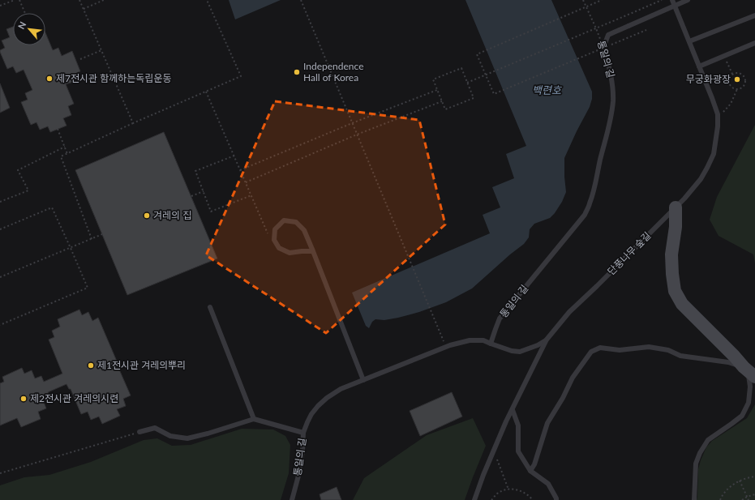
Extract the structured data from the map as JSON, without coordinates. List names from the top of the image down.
{
  "streets": {
    "lane": ["통일의 길", "단풍나무 숲길"]
  },
  "water": ["백련호"],
  "places": [
    "Independence Hall of Korea",
    "제7전시관 함께하는독립운동",
    "무궁화광장",
    "겨레의 집",
    "제1전시관 겨레의뿌리",
    "제2전시관 겨레의시련"
  ],
  "north": "top left"
}
